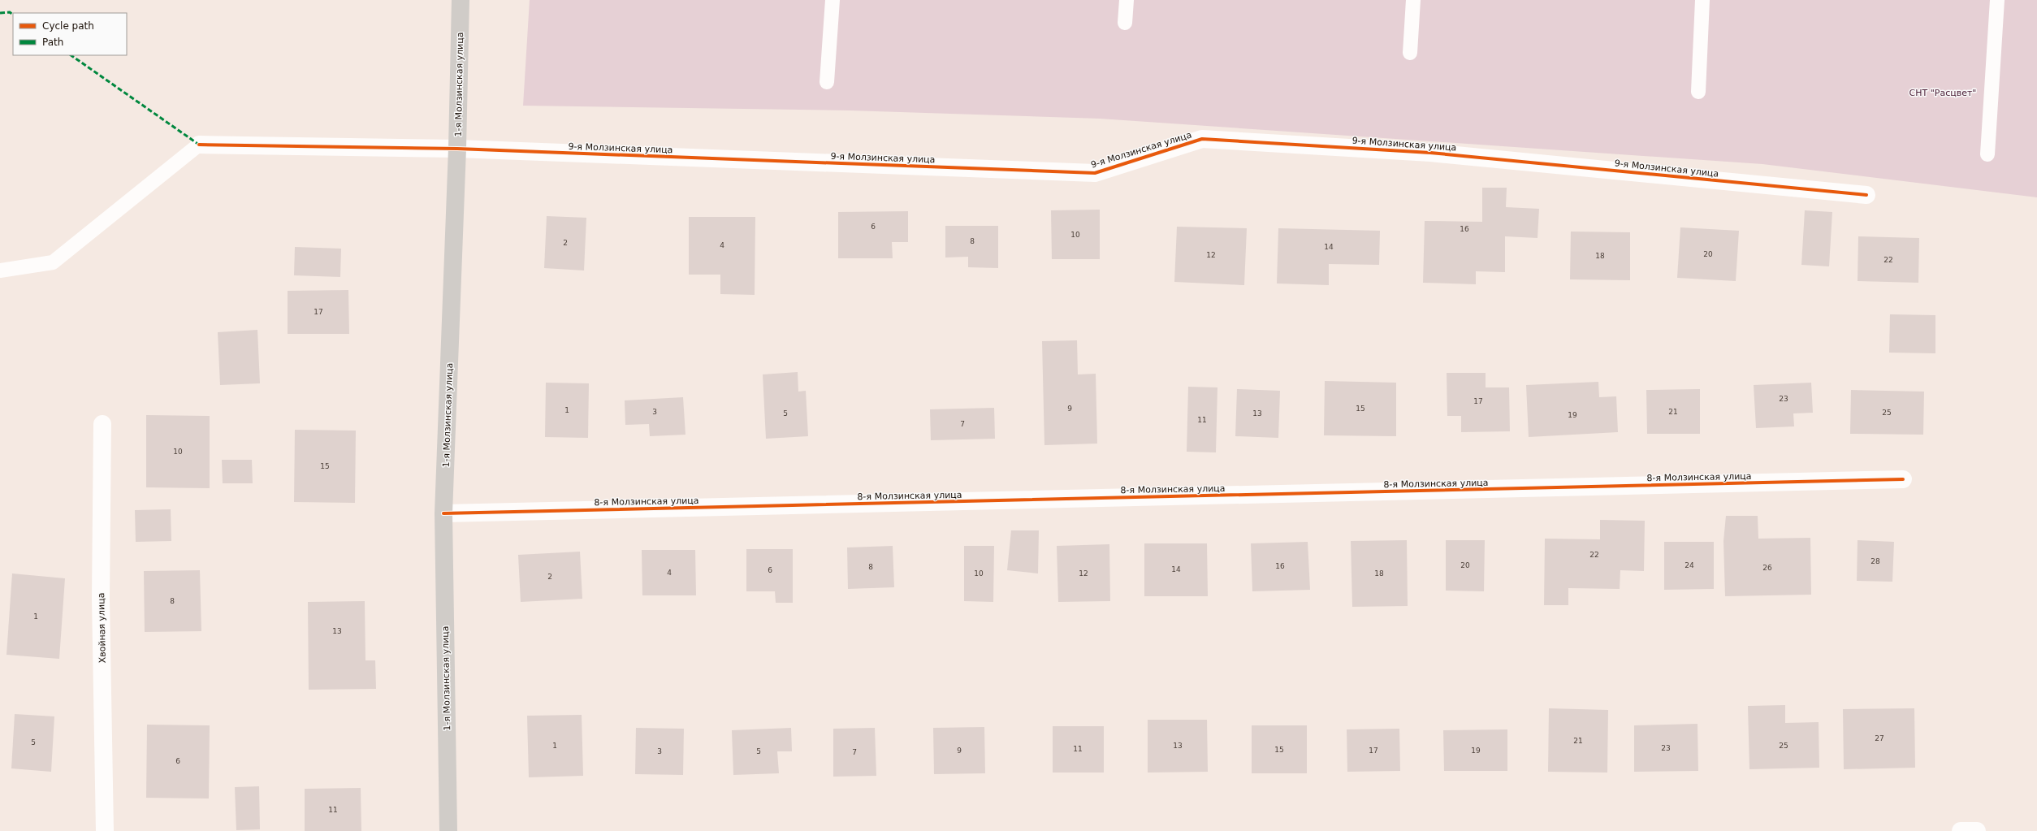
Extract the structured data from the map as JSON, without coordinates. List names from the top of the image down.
{
  "streets": {
    "street": [
      "1-я Молзинская улица",
      "9-я Молзинская улица",
      "8-я Молзинская улица",
      "Хвойная улица"
    ]
  },
  "crossings": [
    ["1-я Молзинская улица", "9-я Молзинская улица"],
    ["1-я Молзинская улица", "8-я Молзинская улица"]
  ],
  "parks": ["СНТ \"Расцвет\""],
  "house_numbers": [
    "6",
    "16",
    "10",
    "8",
    "2",
    "4",
    "14",
    "20",
    "12",
    "18",
    "22",
    "17",
    "23",
    "17",
    "9",
    "15",
    "1",
    "3",
    "21",
    "25",
    "5",
    "13",
    "19",
    "11",
    "7",
    "10",
    "15",
    "22",
    "28",
    "20",
    "24",
    "16",
    "8",
    "26",
    "14",
    "6",
    "4",
    "10",
    "12",
    "18",
    "2",
    "8",
    "1",
    "13",
    "27",
    "21",
    "5",
    "1",
    "13",
    "25",
    "23",
    "11",
    "15",
    "9",
    "17",
    "19",
    "3",
    "5",
    "7",
    "6",
    "11"
  ],
  "legend": ["Cycle path", "Path"]
}
